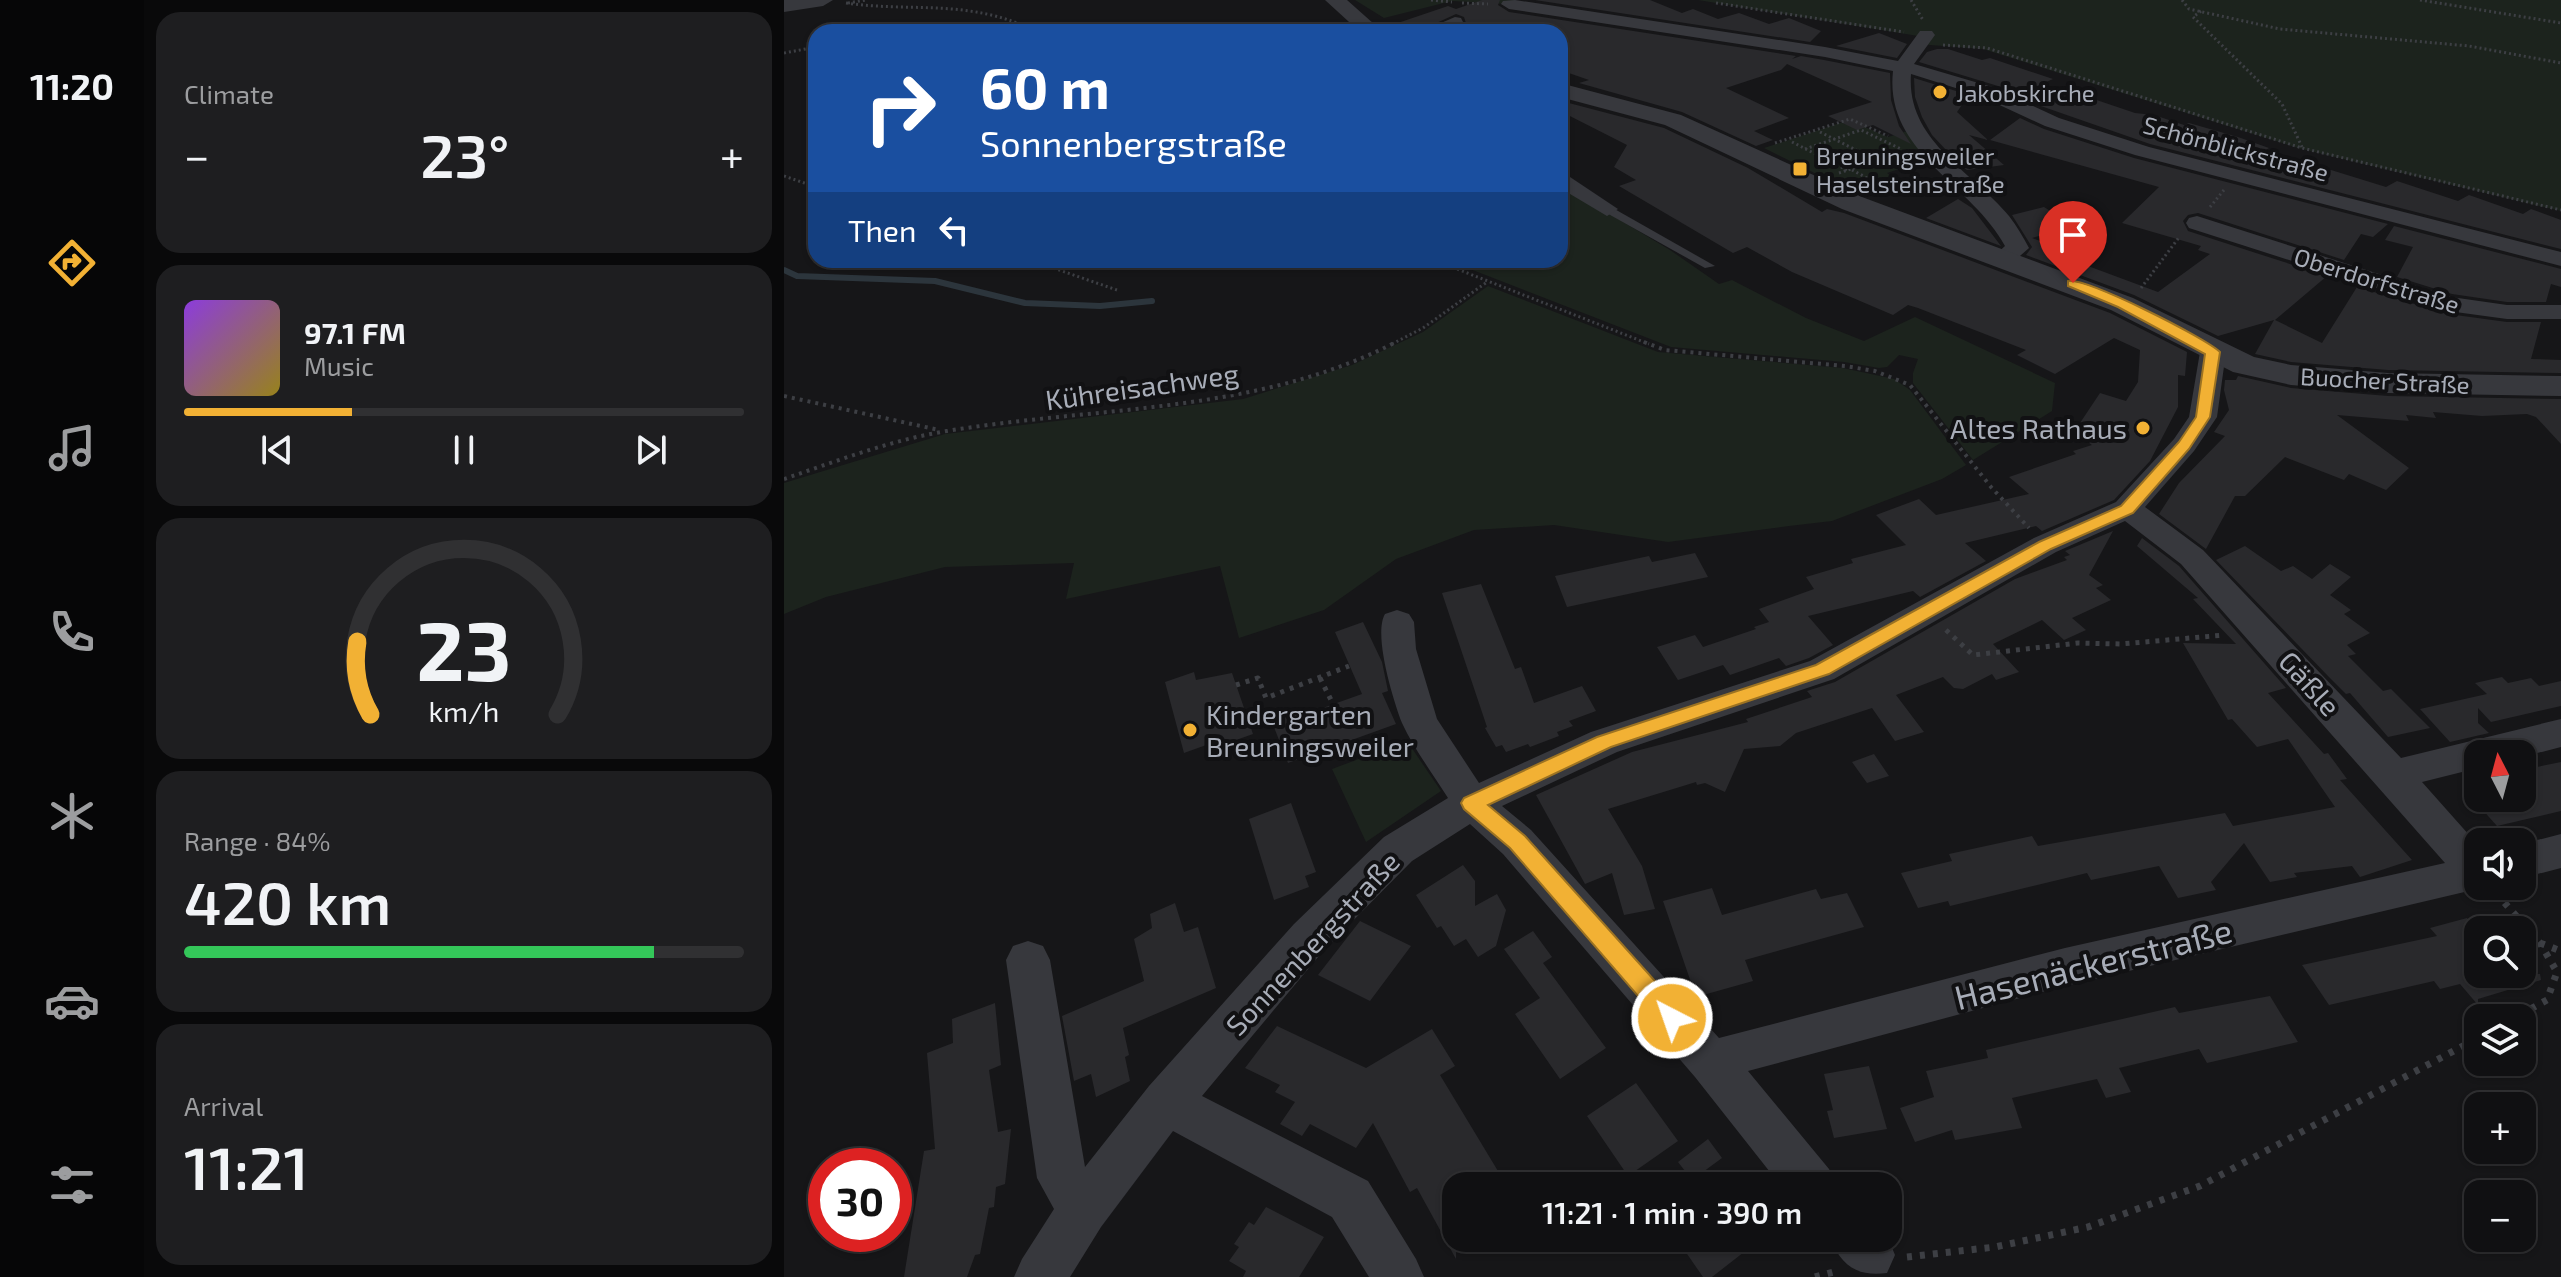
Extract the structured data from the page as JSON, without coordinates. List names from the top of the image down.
{
  "streets": {
    "street": [
      "Schönblickstraße",
      "Oberdorfstraße",
      "Buocher Straße",
      "Gäßle",
      "Sonnenbergstraße",
      "Hasenäckerstraße"
    ],
    "path": ["Kühreisachweg"]
  },
  "crossings": [
    ["Buocher Straße", "Sonnenbergstraße"],
    ["Gäßle", "Sonnenbergstraße"]
  ],
  "places": {
    "other": ["Jakobskirche", "Altes Rathaus", "Kindergarten Breuningsweiler"],
    "transit": ["Breuningsweiler Haselsteinstraße"]
  },
  "north": "top",
  "page": {
    "tabs": "11:20",
    "tile": [
      "Climate",
      ["Range · 84%", "420 km"],
      ["Arrival", "11:21"]
    ],
    "turn": ["60 m", "Sonnenbergstraße"],
    "heat": ["−", "23°", "+"],
    "then": "Then",
    "song": ["97.1 FM", "Music"],
    "map_buttons": ["+", "−"],
    "limit": "30",
    "trip": "11:21 · 1 min · 390 m",
    "gauge": ["23", "km/h"]
  }
}
